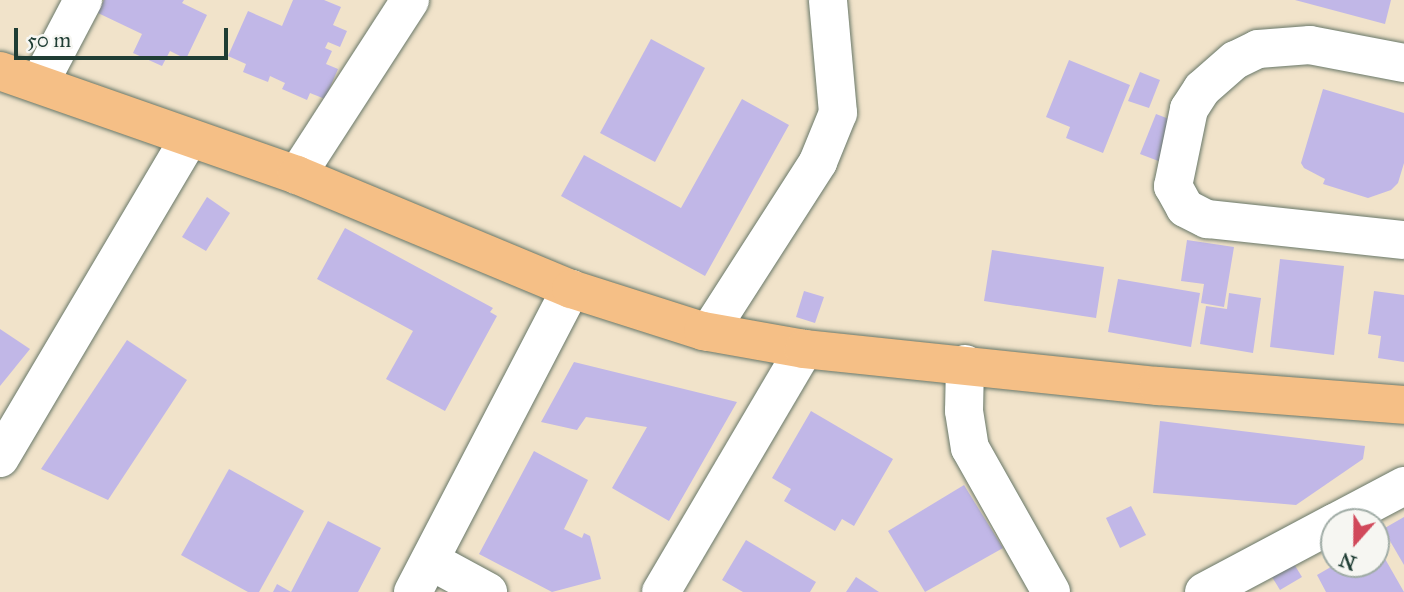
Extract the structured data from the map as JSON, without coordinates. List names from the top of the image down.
{
  "scale_bar": "50 m",
  "north": "bottom"
}
